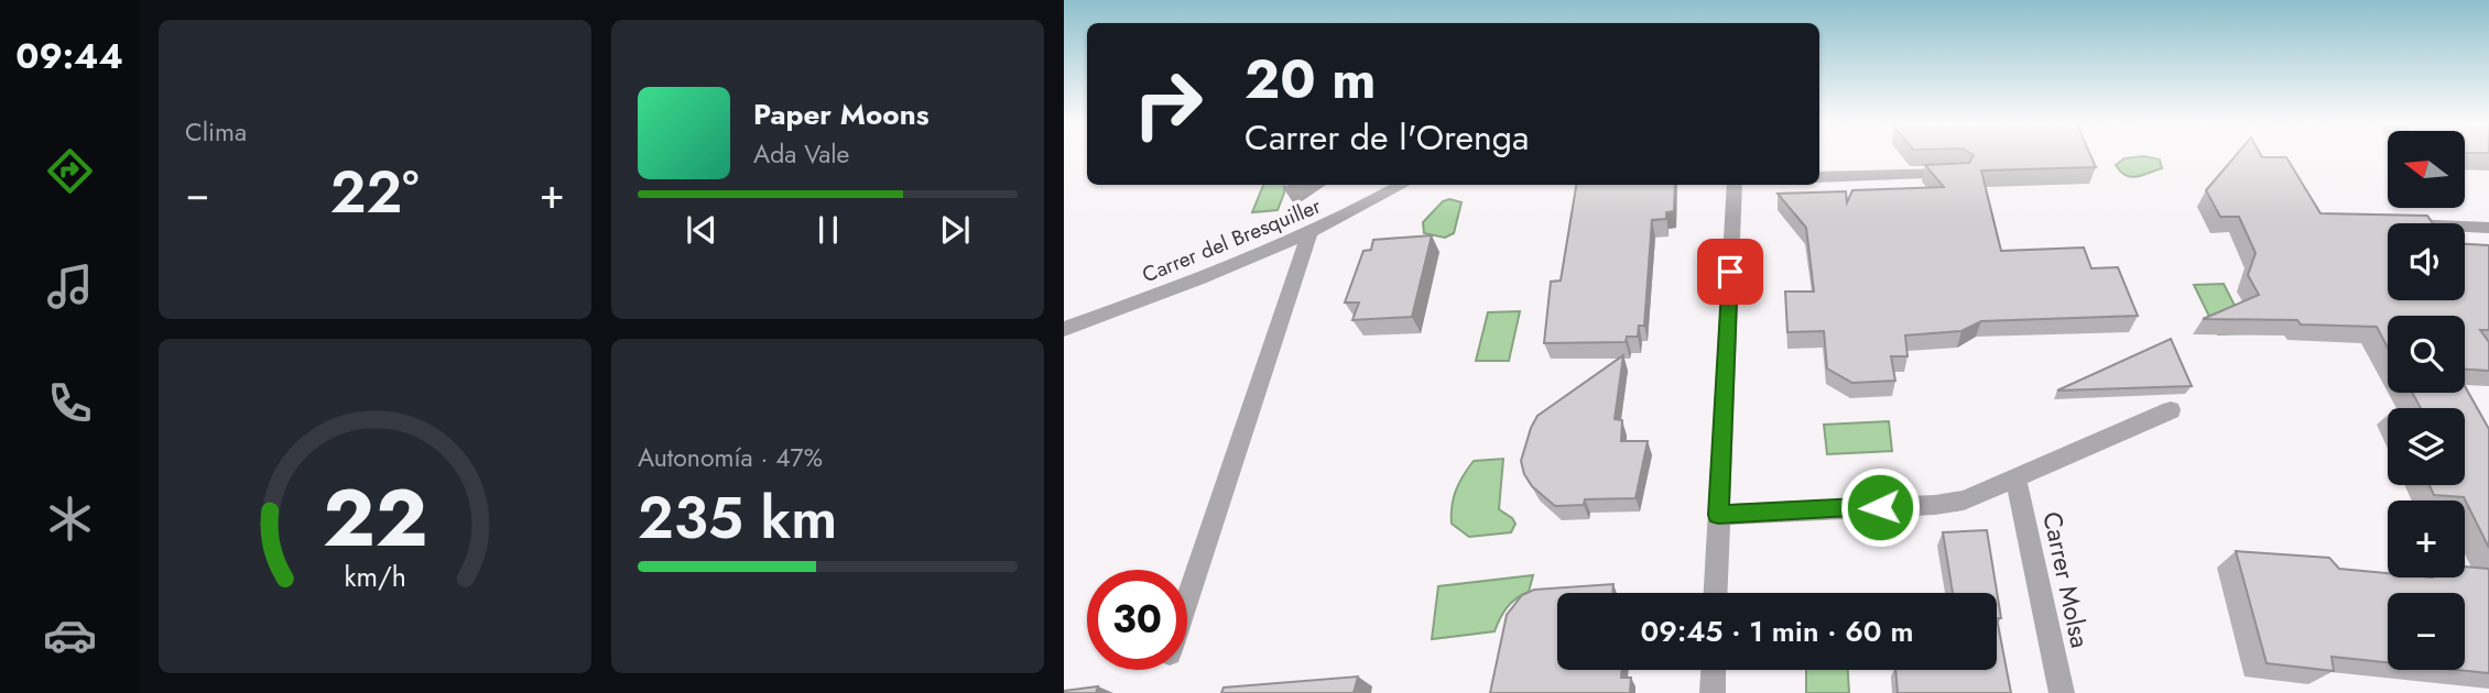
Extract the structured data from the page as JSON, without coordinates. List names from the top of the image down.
{
  "streets": {
    "street": ["Carrer del Bresquiller", "Carrer Molsa"]
  },
  "north": "left",
  "page": {
    "tabs": "09:44",
    "tile": [
      "Clima",
      ["Autonomía · 47%", "235 km"]
    ],
    "turn": ["20 m", "Carrer de l'Orenga"],
    "song": ["Paper Moons", "Ada Vale"],
    "map_buttons": ["+", "−"],
    "heat": ["−", "22°", "+"],
    "limit": "30",
    "trip": "09:45 · 1 min · 60 m",
    "gauge": ["22", "km/h"]
  }
}
